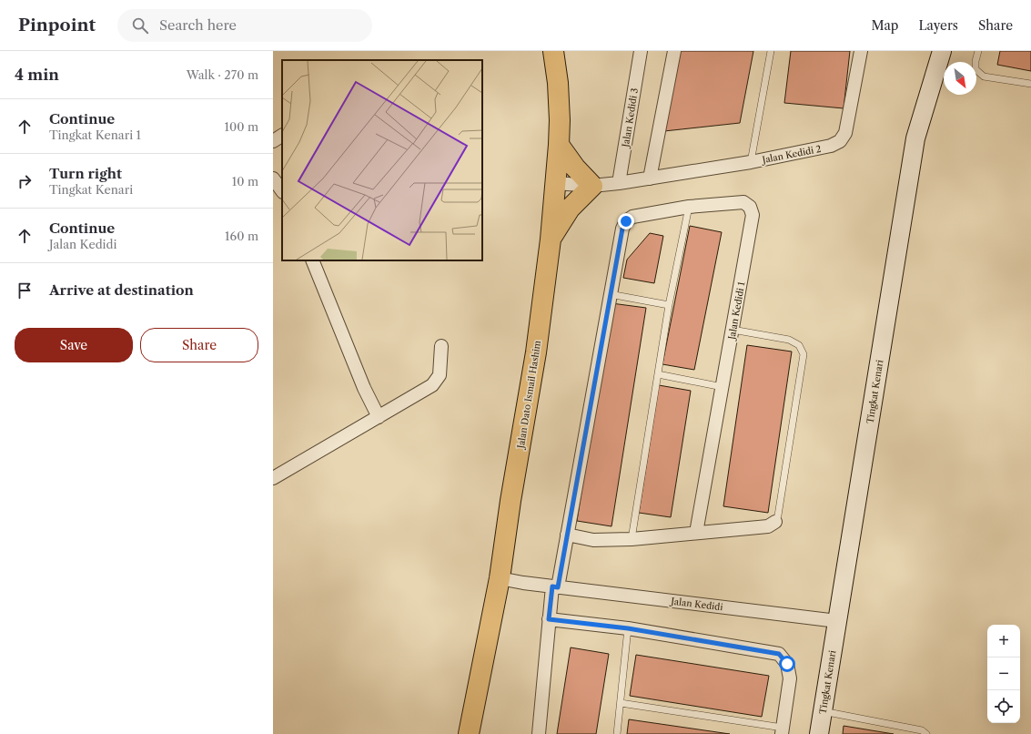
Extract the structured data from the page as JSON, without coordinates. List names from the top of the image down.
{
  "streets": {
    "main road": ["Jalan Dato Ismail Hashim"],
    "street": [
      "Jalan Kedidi 3",
      "Jalan Kedidi 2",
      "Jalan Kedidi 1",
      "Tingkat Kenari",
      "Jalan Kedidi"
    ]
  },
  "crossings": [
    ["Jalan Kedidi 3", "Jalan Kedidi 2"],
    ["Jalan Kedidi 2", "Jalan Dato Ismail Hashim"],
    ["Tingkat Kenari", "Jalan Kedidi"],
    ["Jalan Dato Ismail Hashim", "Jalan Kedidi"]
  ],
  "north": "bottom right",
  "page": {
    "header": "Pinpoint",
    "search": "Search here",
    "nav": ["Map", "Layers", "Share"],
    "heading": ["4 min", "Walk · 270 m"],
    "list": [
      ["Continue", "Tingkat Kenari 1", "100 m"],
      ["Turn right", "Tingkat Kenari", "10 m"],
      ["Continue", "Jalan Kedidi", "160 m"],
      "Arrive at destination"
    ],
    "buttons": ["Save", "Share"],
    "map_buttons": ["+", "−"]
  }
}
